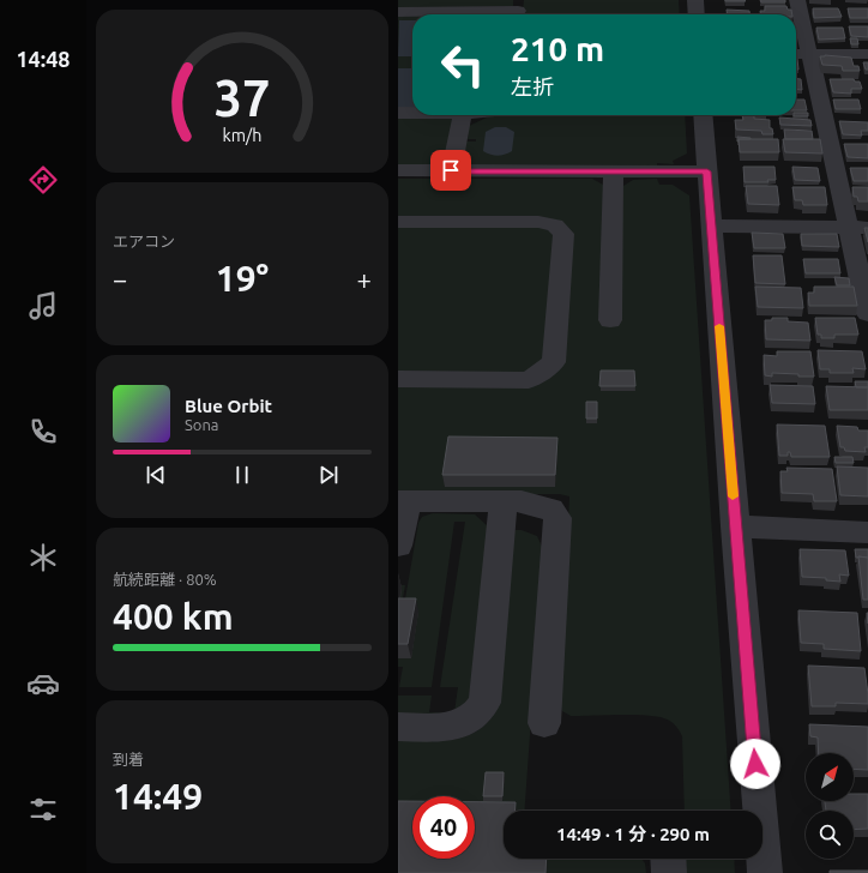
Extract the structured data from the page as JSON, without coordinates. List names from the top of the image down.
{
  "north": "top right",
  "page": {
    "tabs": "14:48",
    "turn": ["210 m", "左折"],
    "tile": [
      "エアコン",
      ["航続距離 · 80%", "400 km"],
      ["到着", "14:49"]
    ],
    "heat": ["−", "19°", "+"],
    "song": ["Blue Orbit", "Sona"],
    "limit": "40",
    "trip": "14:49 · 1 分 · 290 m",
    "gauge": ["37", "km/h"]
  }
}
